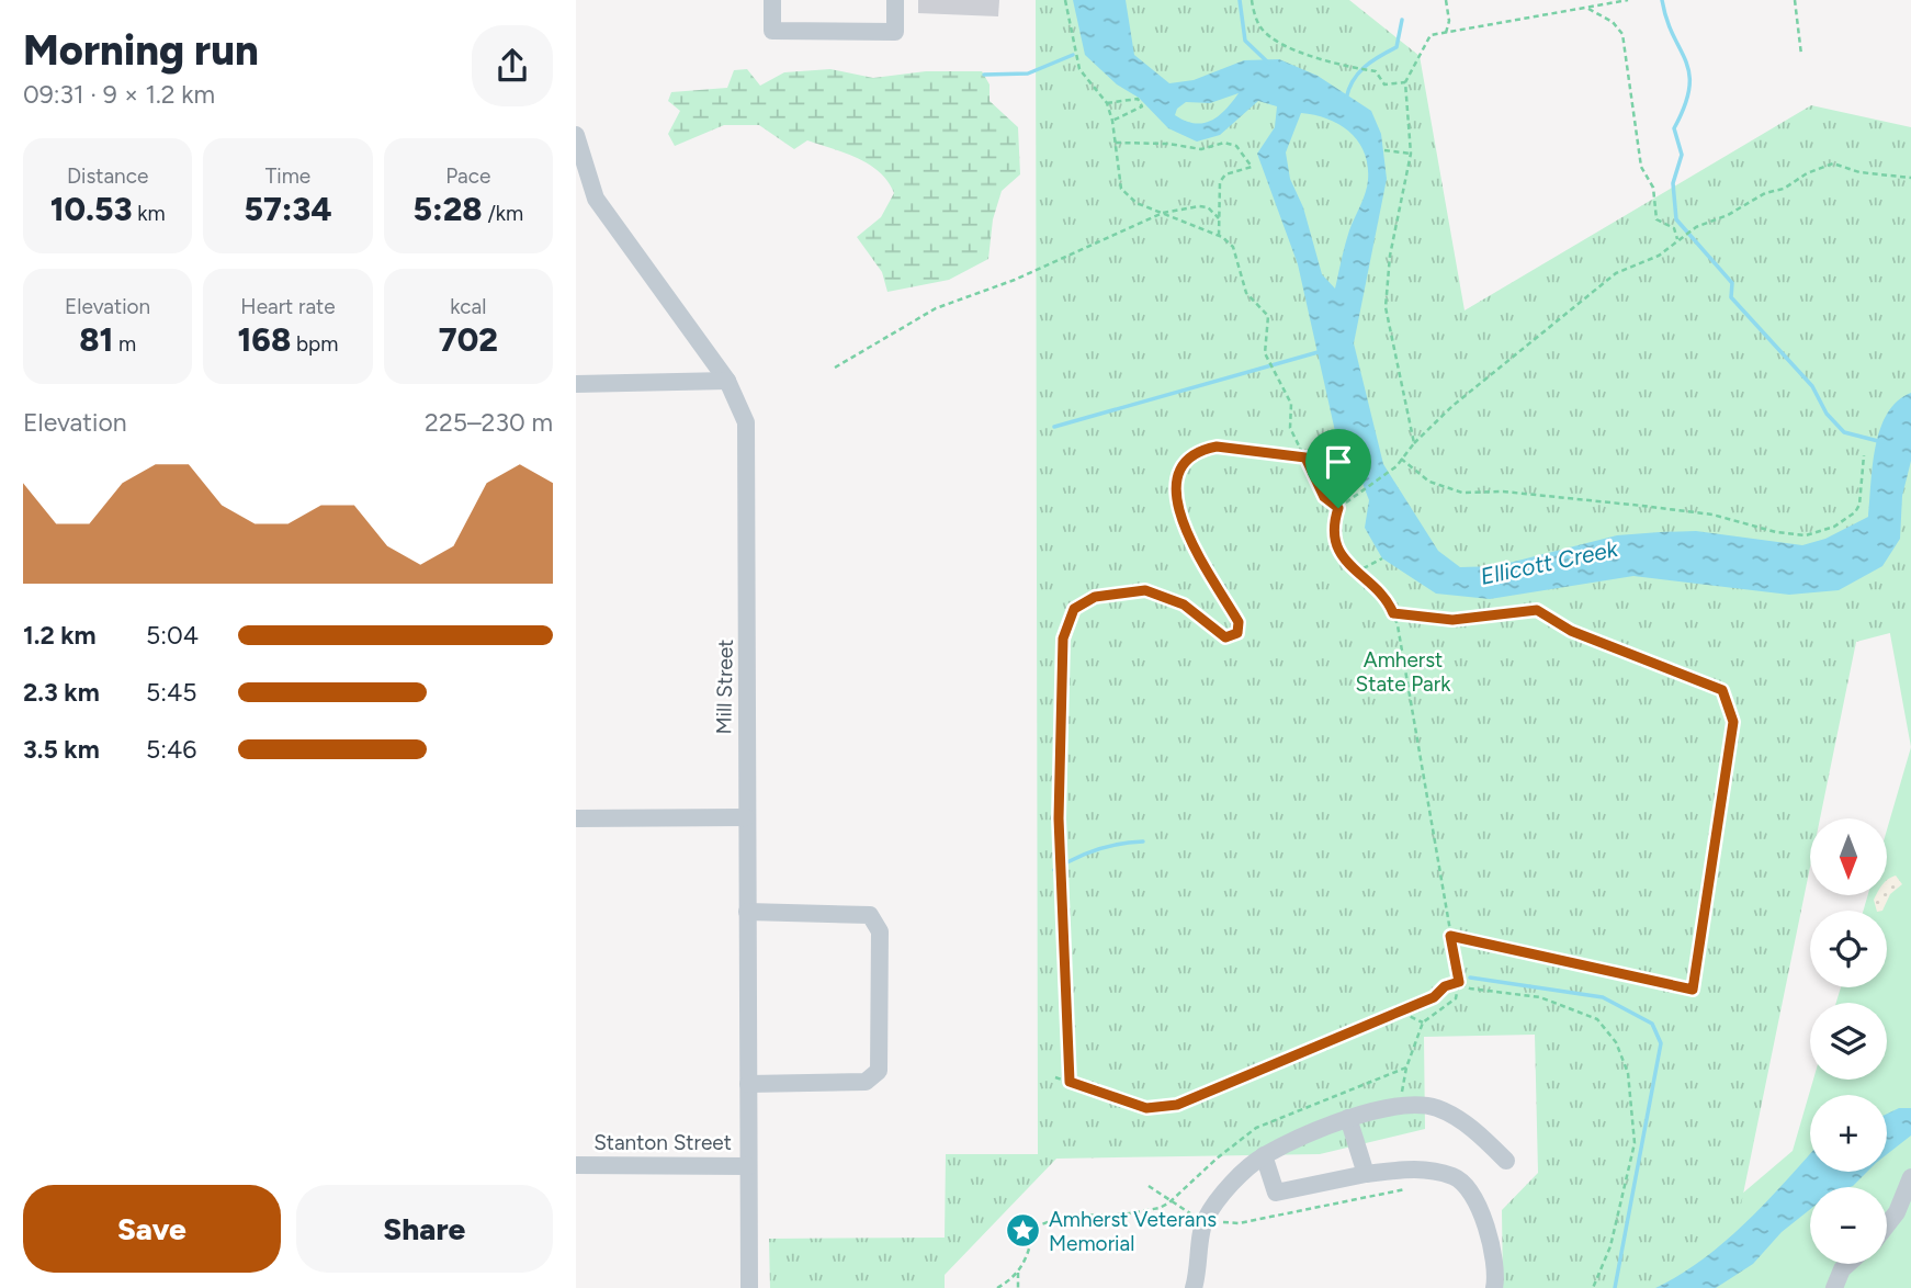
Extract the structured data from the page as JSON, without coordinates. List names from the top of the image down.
{
  "streets": {
    "street": ["Mill Street", "Stanton Street"]
  },
  "crossings": [
    ["Mill Street", "Stanton Street"]
  ],
  "water": ["Ellicott Creek"],
  "parks": ["Amherst State Park"],
  "places": {
    "place": ["Amherst Veterans Memorial"]
  },
  "north": "bottom",
  "page": {
    "heading": ["Morning run", "09:31 · 9 × 1.2 km"],
    "stats": [
      ["Distance", "10.53 km"],
      ["Time", "57:34"],
      ["Pace", "5:28 /km"],
      ["Elevation", "81 m"],
      ["Heart rate", "168 bpm"],
      ["kcal", "702"]
    ],
    "chart": ["Elevation", "225–230 m"],
    "list": [
      {
        "name": "1.2 km",
        "note": "5:04"
      },
      {
        "name": "2.3 km",
        "note": "5:45"
      },
      {
        "name": "3.5 km",
        "note": "5:46"
      }
    ],
    "map_buttons": ["+", "−"],
    "buttons": ["Save", "Share"]
  }
}
